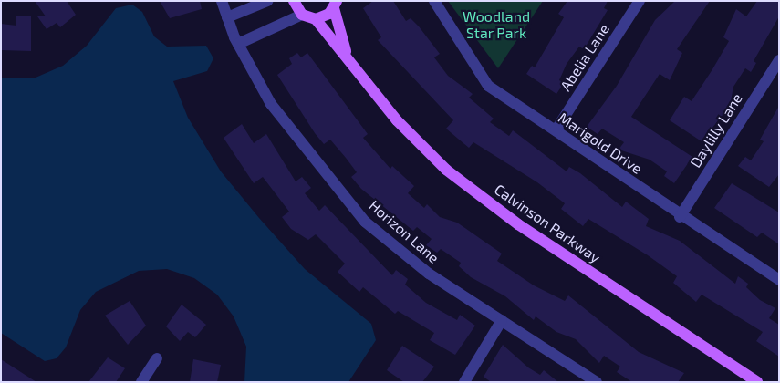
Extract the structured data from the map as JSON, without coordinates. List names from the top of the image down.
{
  "streets": {
    "main road": ["Calvinson Parkway"],
    "street": [
      "Abelia Lane",
      "Daylilly Lane",
      "Marigold Drive",
      "Horizon Lane"
    ]
  },
  "crossings": [
    ["Abelia Lane", "Marigold Drive"],
    ["Daylilly Lane", "Marigold Drive"]
  ],
  "parks": ["Woodland Star Park"]
}
